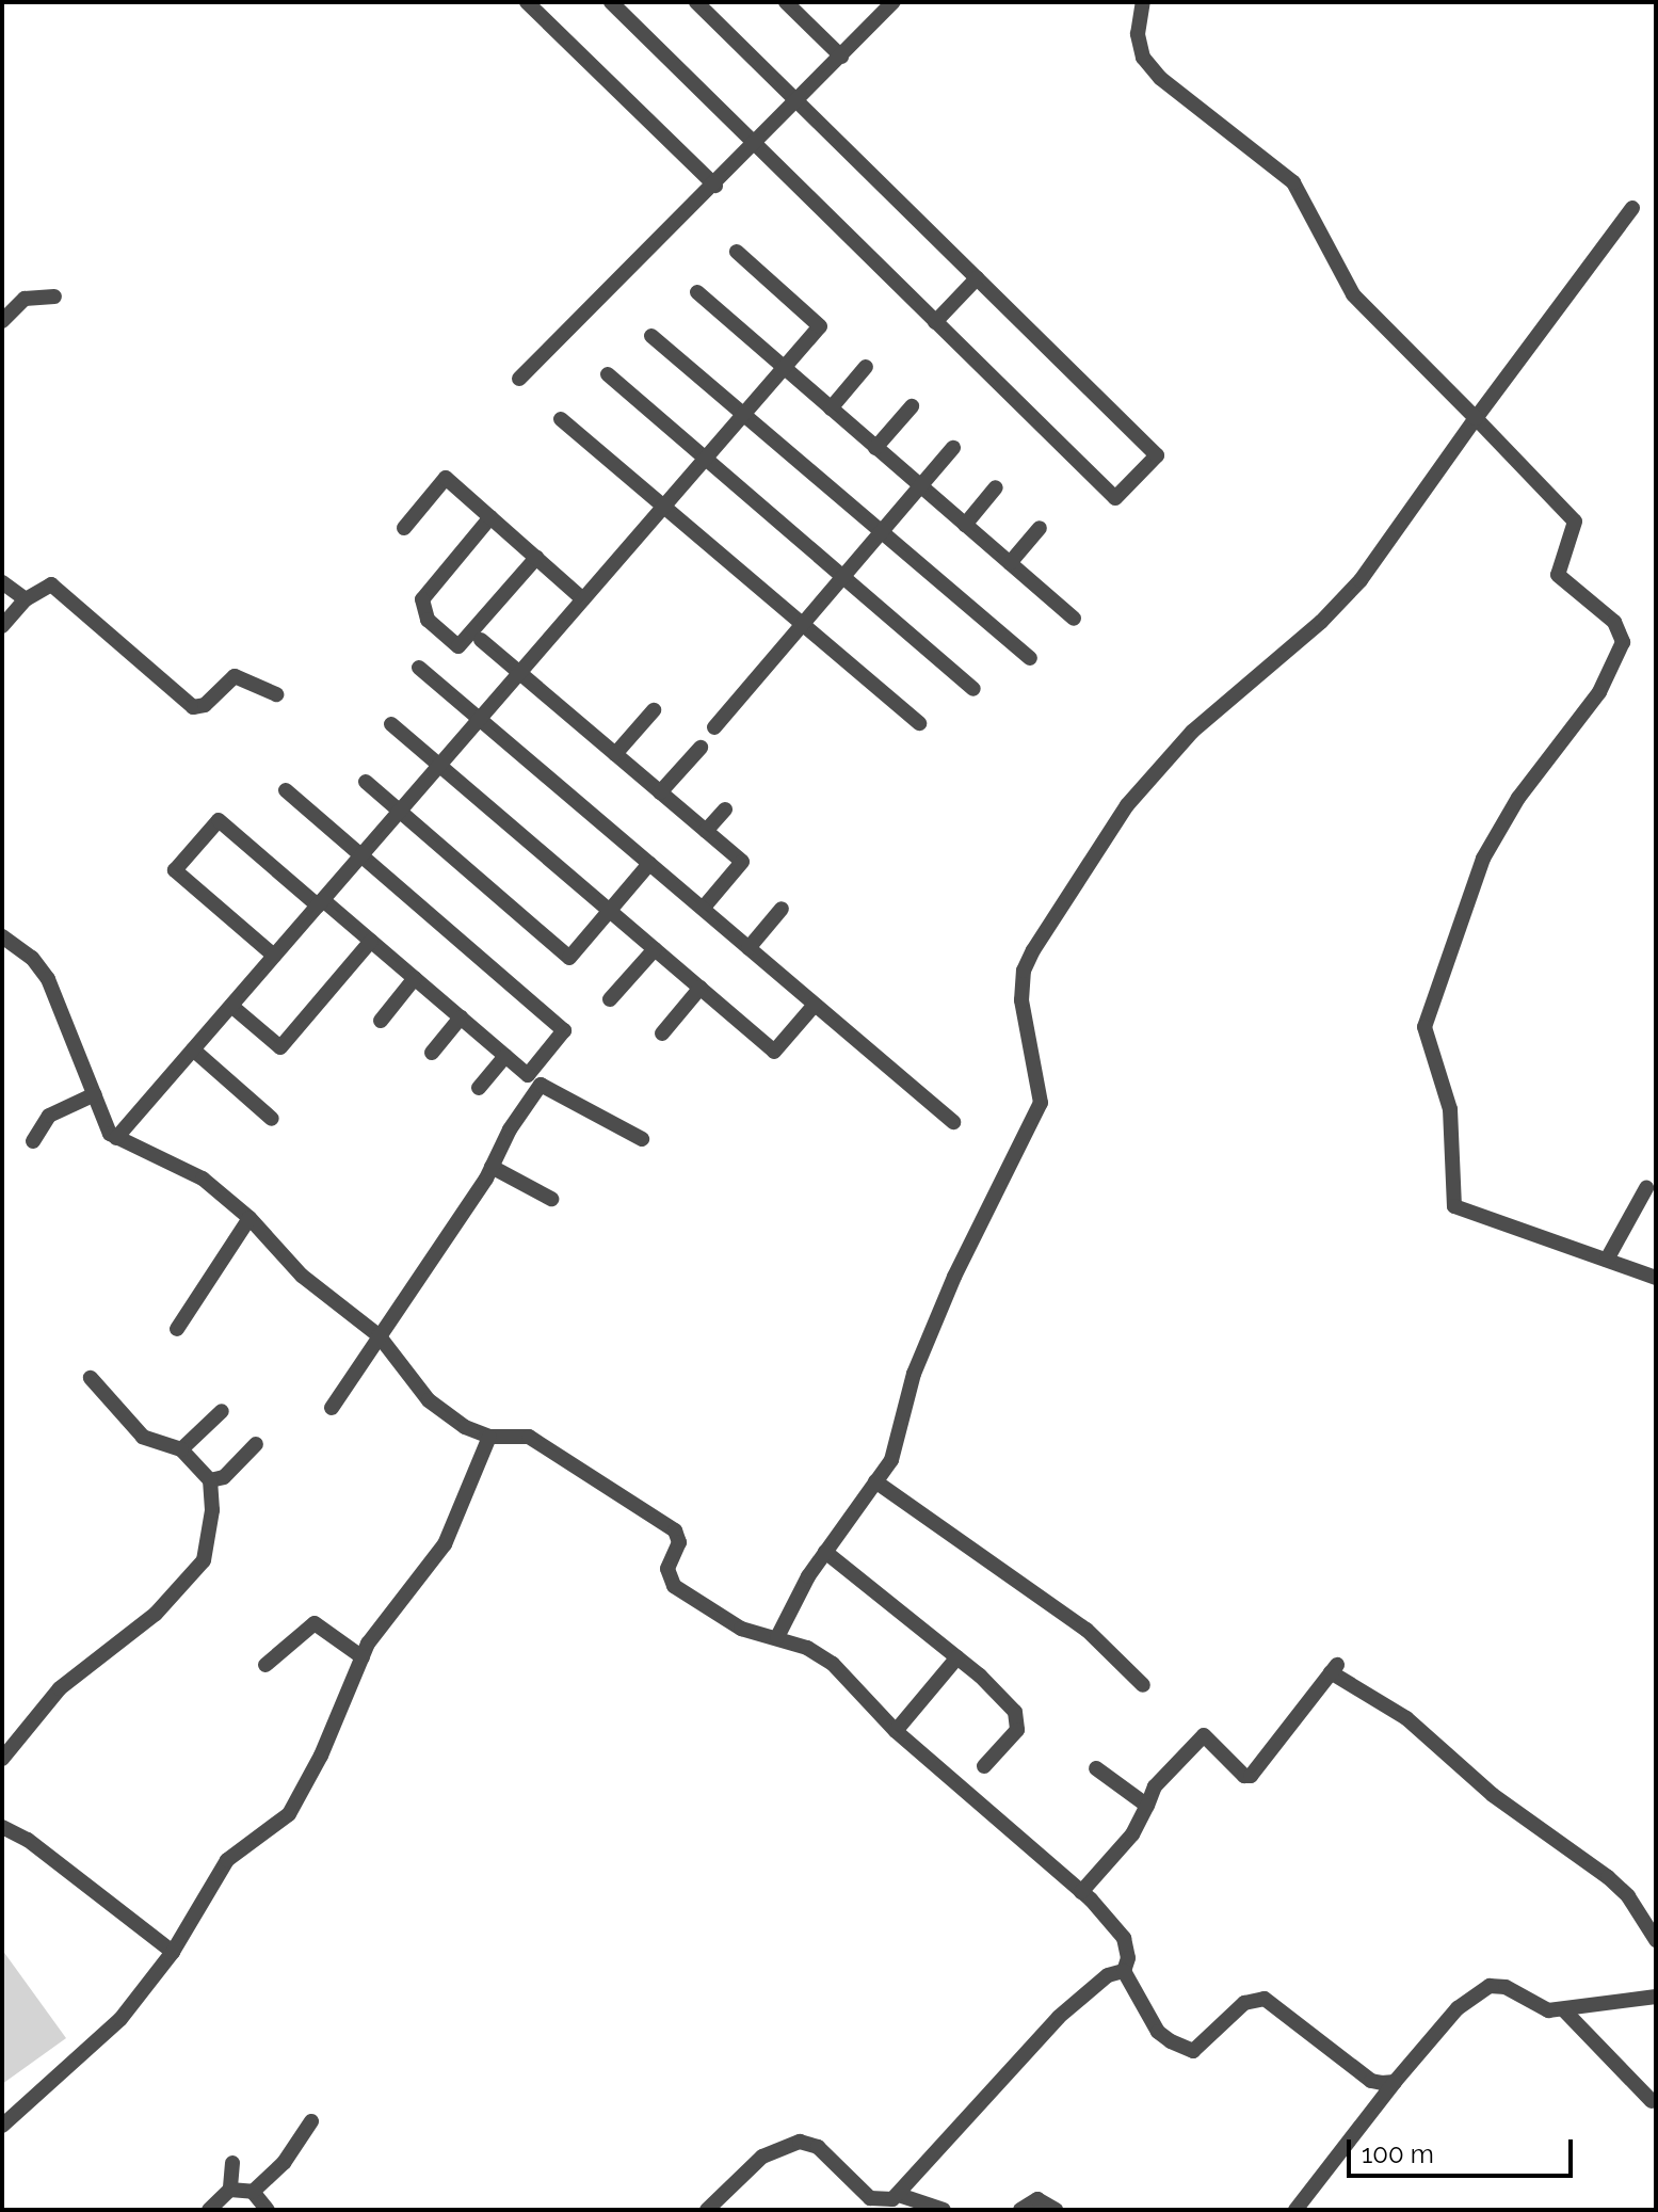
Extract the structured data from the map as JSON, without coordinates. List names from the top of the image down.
{
  "scale_bar": "100 m"
}
